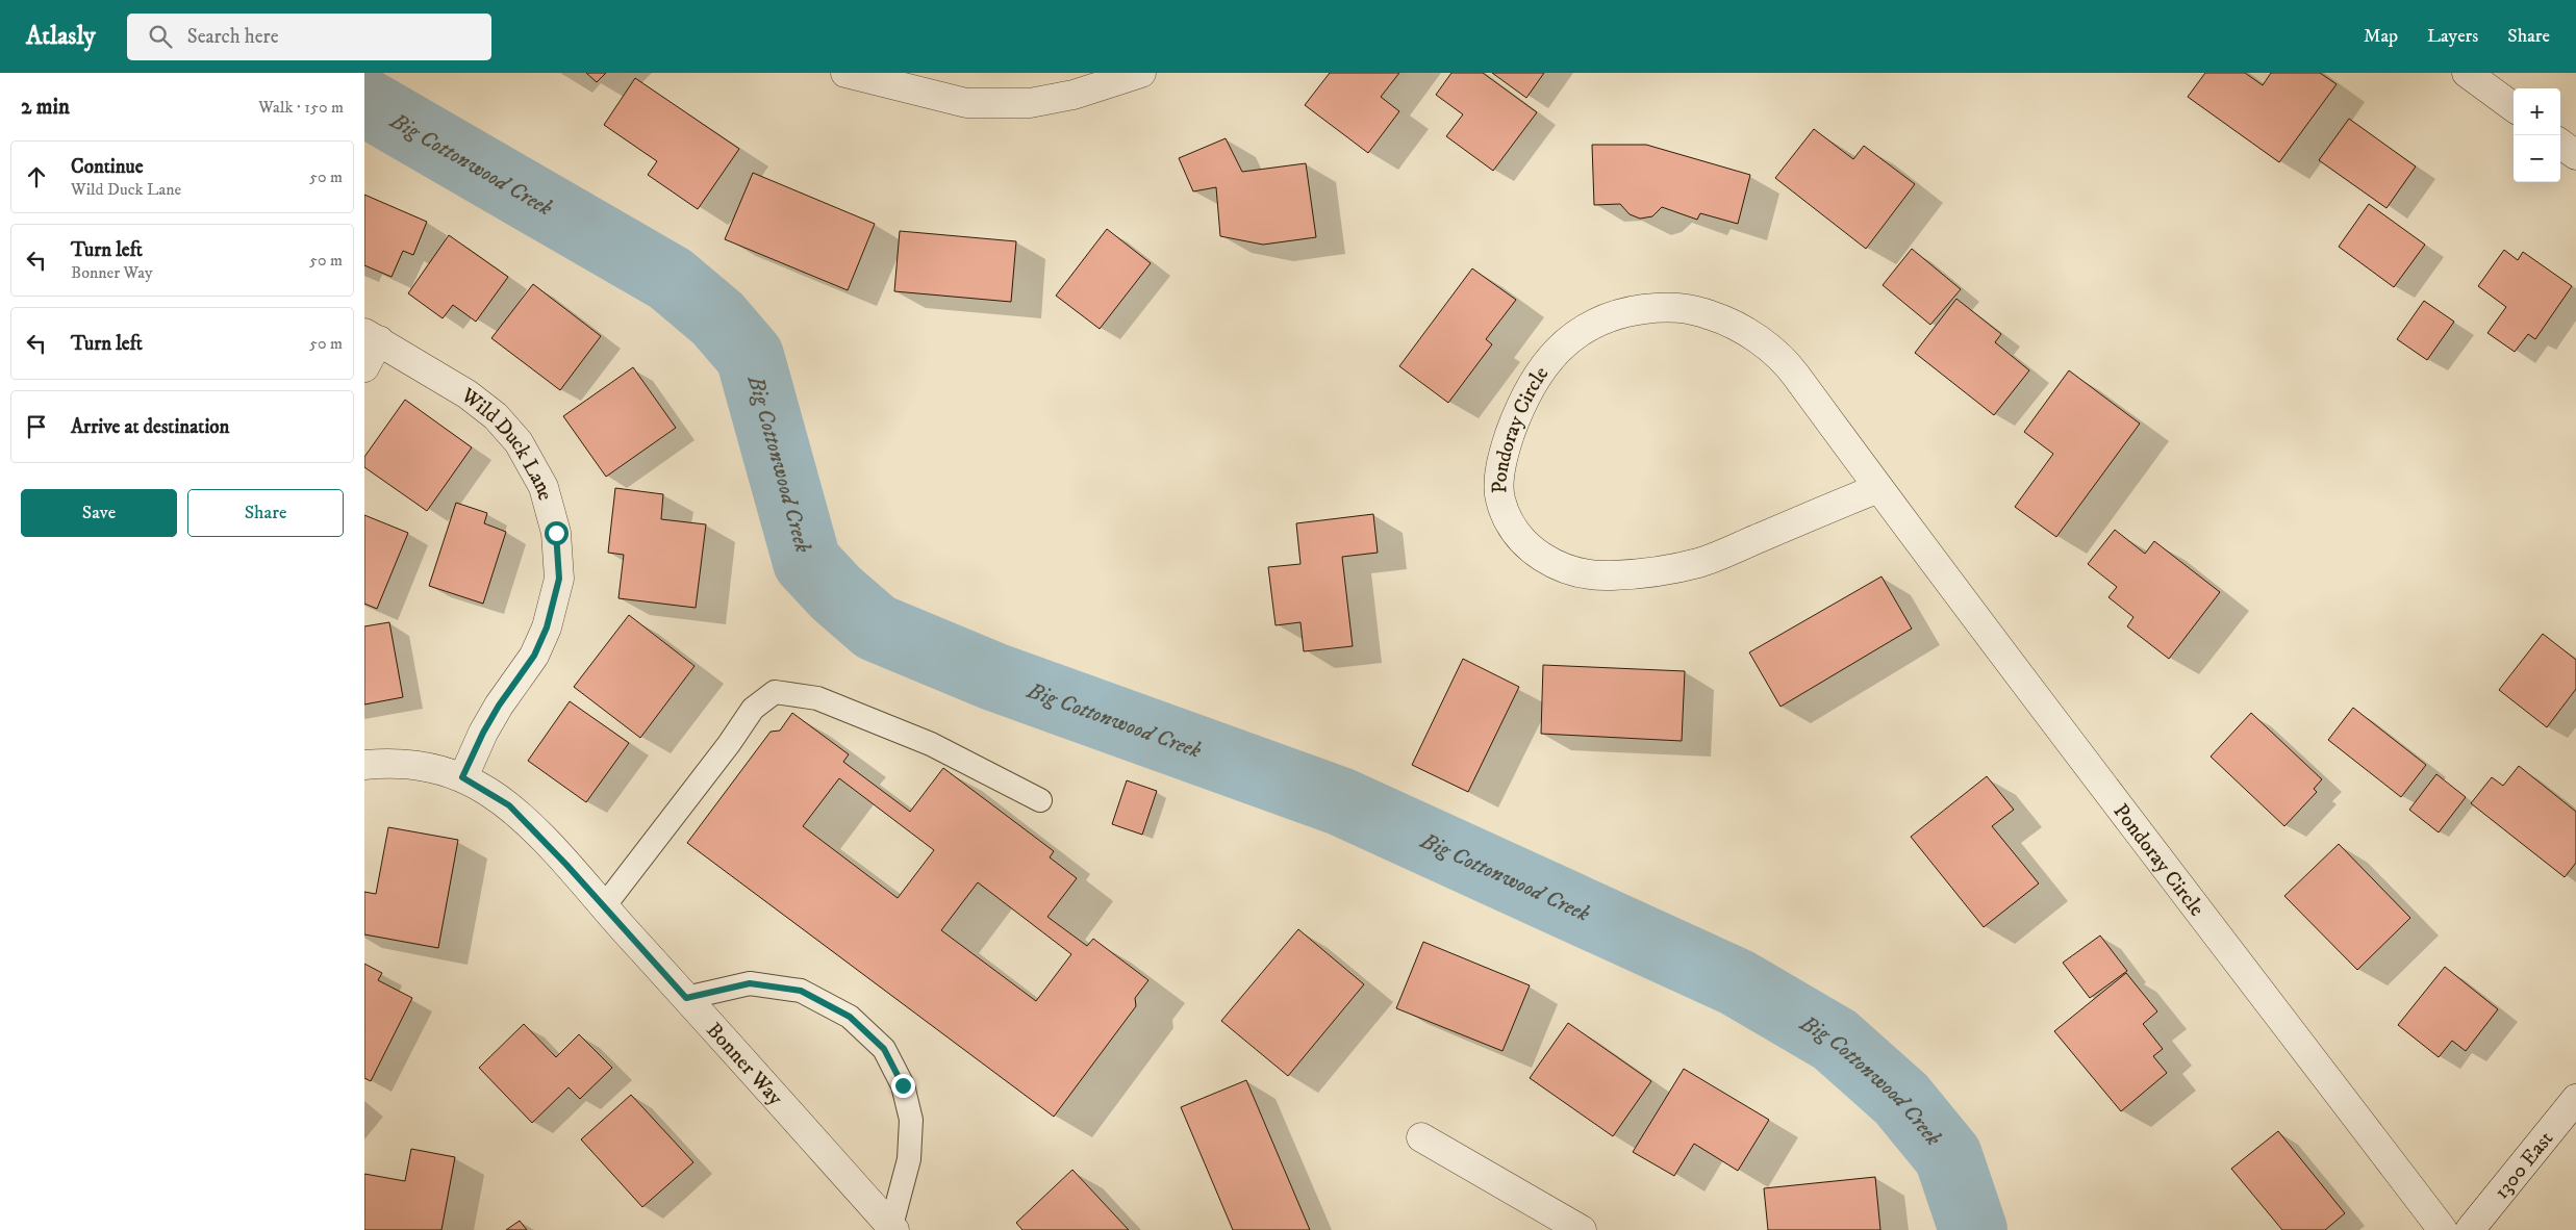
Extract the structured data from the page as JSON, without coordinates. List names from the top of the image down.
{
  "streets": {
    "street": [
      "Pondoray Circle",
      "Wild Duck Lane",
      "Bonner Way",
      "1300 East"
    ]
  },
  "crossings": [
    ["Wild Duck Lane", "Bonner Way"]
  ],
  "water": ["Big Cottonwood Creek"],
  "page": {
    "header": "Atlasly",
    "search": "Search here",
    "nav": ["Map", "Layers", "Share"],
    "heading": ["2 min", "Walk · 150 m"],
    "map_buttons": ["+", "−"],
    "list": [
      ["Continue", "Wild Duck Lane", "50 m"],
      ["Turn left", "Bonner Way", "50 m"],
      ["Turn left", "50 m"],
      "Arrive at destination"
    ],
    "buttons": ["Save", "Share"]
  }
}
